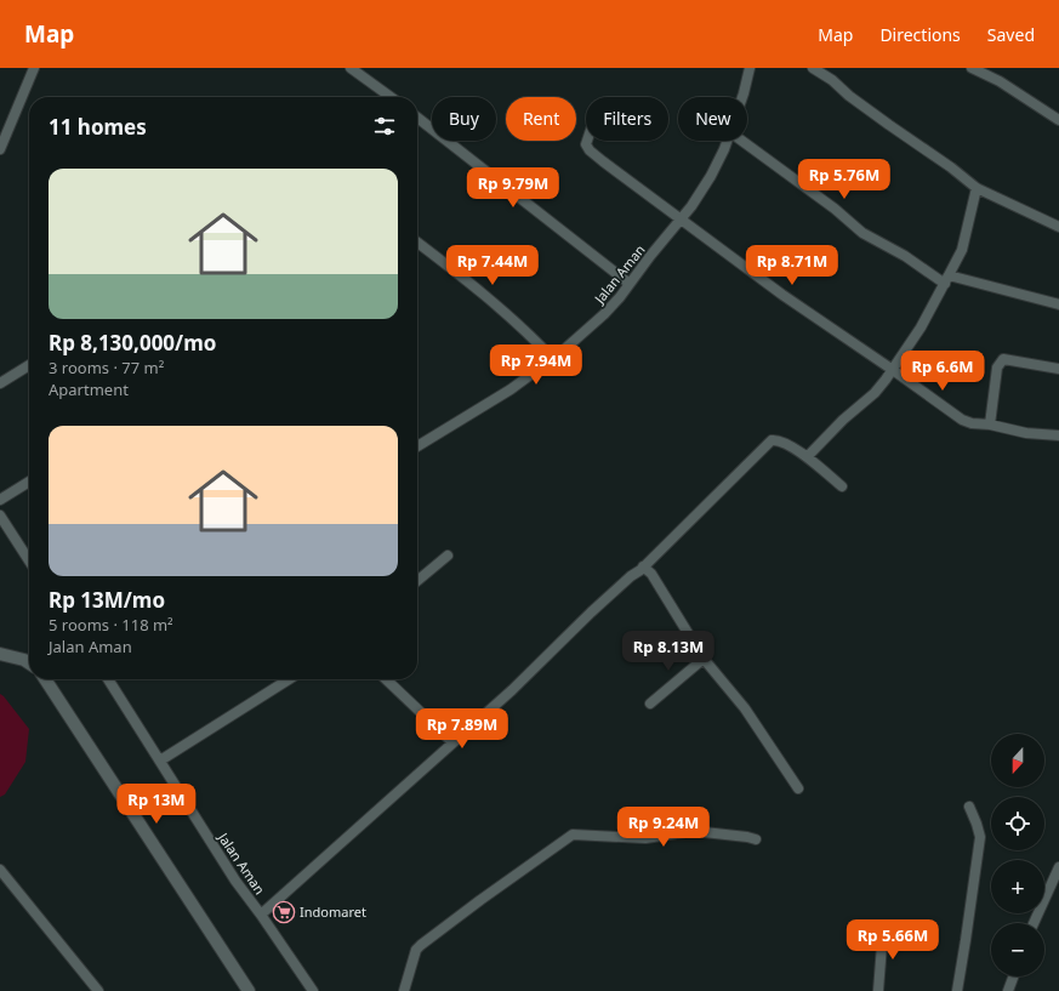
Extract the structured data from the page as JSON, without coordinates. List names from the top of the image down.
{
  "streets": {
    "street": ["Jalan Aman"]
  },
  "places": {
    "supermarket": ["Indomaret"]
  },
  "north": "bottom",
  "page": {
    "header": "Map",
    "nav": ["Map", "Directions", "Saved"],
    "chip": [
      "Buy",
      "Rent",
      "Filters",
      "New"
    ],
    "heading": "11 homes",
    "list": [
      {
        "name": "Rp 8,130,000/mo",
        "note": "3 rooms · 77 m² · Apartment"
      },
      {
        "name": "Rp 13M/mo",
        "note": "5 rooms · 118 m² · Jalan Aman"
      }
    ],
    "price": [
      "Rp 5.76M",
      "Rp 9.79M",
      "Rp 7.44M",
      "Rp 8.71M",
      "Rp 7.94M",
      "Rp 6.6M",
      "Rp 8.13M",
      "Rp 7.89M",
      "Rp 13M",
      "Rp 9.24M",
      "Rp 5.66M"
    ],
    "map_buttons": ["+", "−"]
  }
}
